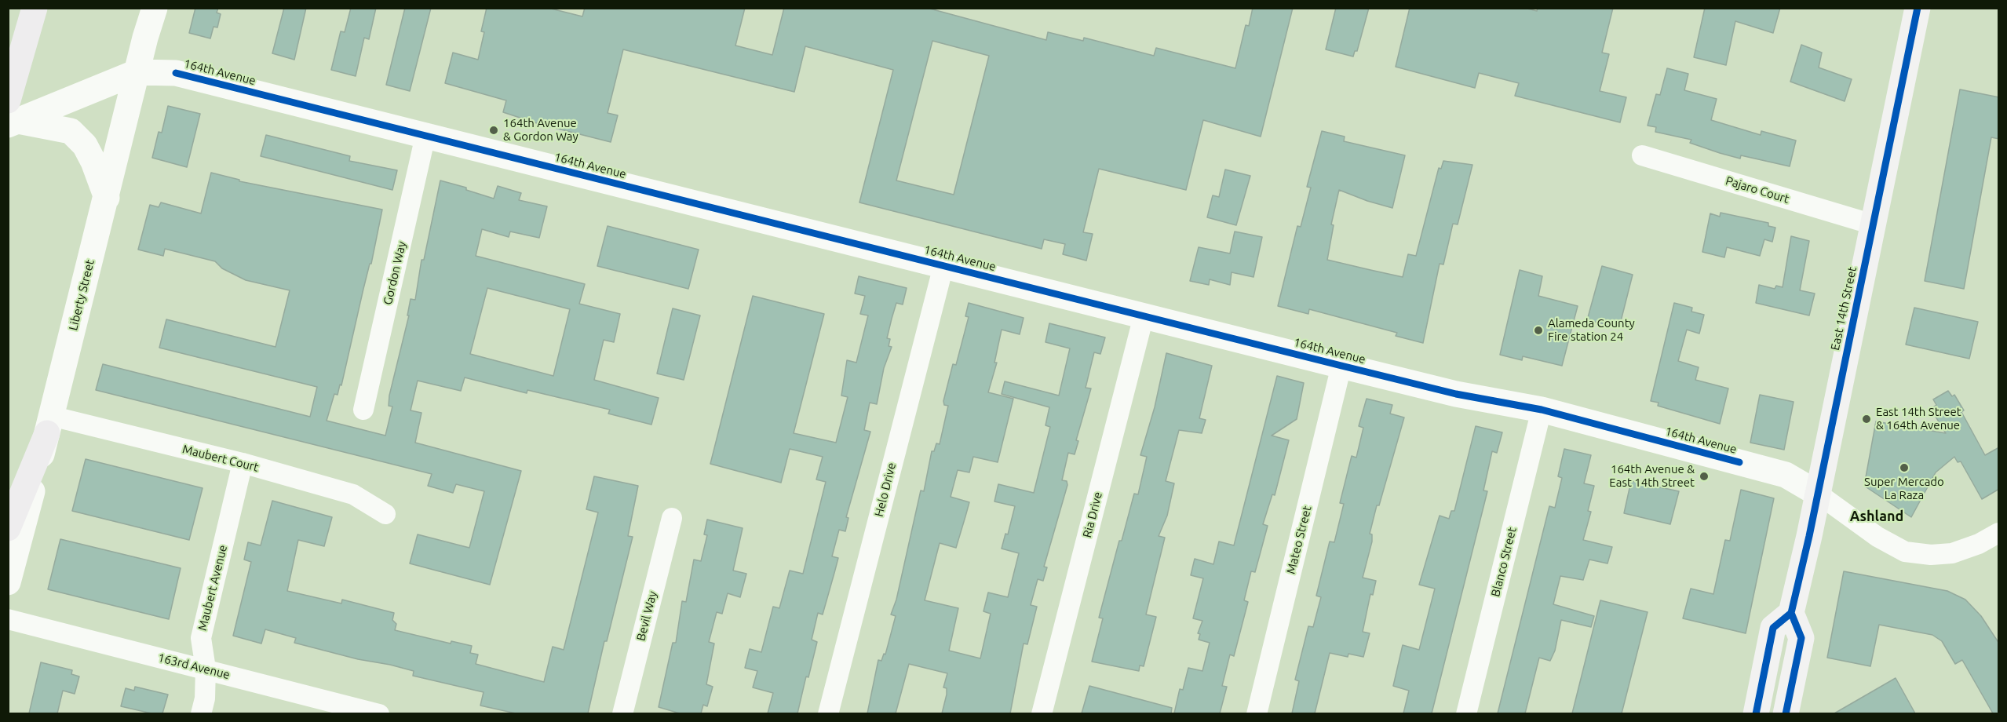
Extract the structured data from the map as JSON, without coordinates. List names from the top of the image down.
{
  "streets": {
    "main road": ["East 14th Street"],
    "street": [
      "164th Avenue",
      "Pajaro Court",
      "Gordon Way",
      "Liberty Street",
      "Maubert Court",
      "Helo Drive",
      "Ria Drive",
      "Mateo Street",
      "Blanco Street",
      "Maubert Avenue",
      "Bevil Way",
      "163rd Avenue"
    ]
  },
  "crossings": [
    ["164th Avenue", "Gordon Way"],
    ["164th Avenue", "Liberty Street"],
    ["164th Avenue", "East 14th Street"],
    ["164th Avenue", "Helo Drive"],
    ["164th Avenue", "Ria Drive"],
    ["164th Avenue", "Mateo Street"],
    ["164th Avenue", "Blanco Street"],
    ["Pajaro Court", "East 14th Street"],
    ["Liberty Street", "Maubert Court"],
    ["Maubert Court", "Maubert Avenue"],
    ["Maubert Avenue", "163rd Avenue"]
  ],
  "districts": ["Ashland"],
  "places": [
    "164th Avenue & Gordon Way",
    "Alameda County Fire station 24",
    "East 14th Street & 164th Avenue",
    "Super Mercado La Raza",
    "164th Avenue & East 14th Street"
  ]
}
